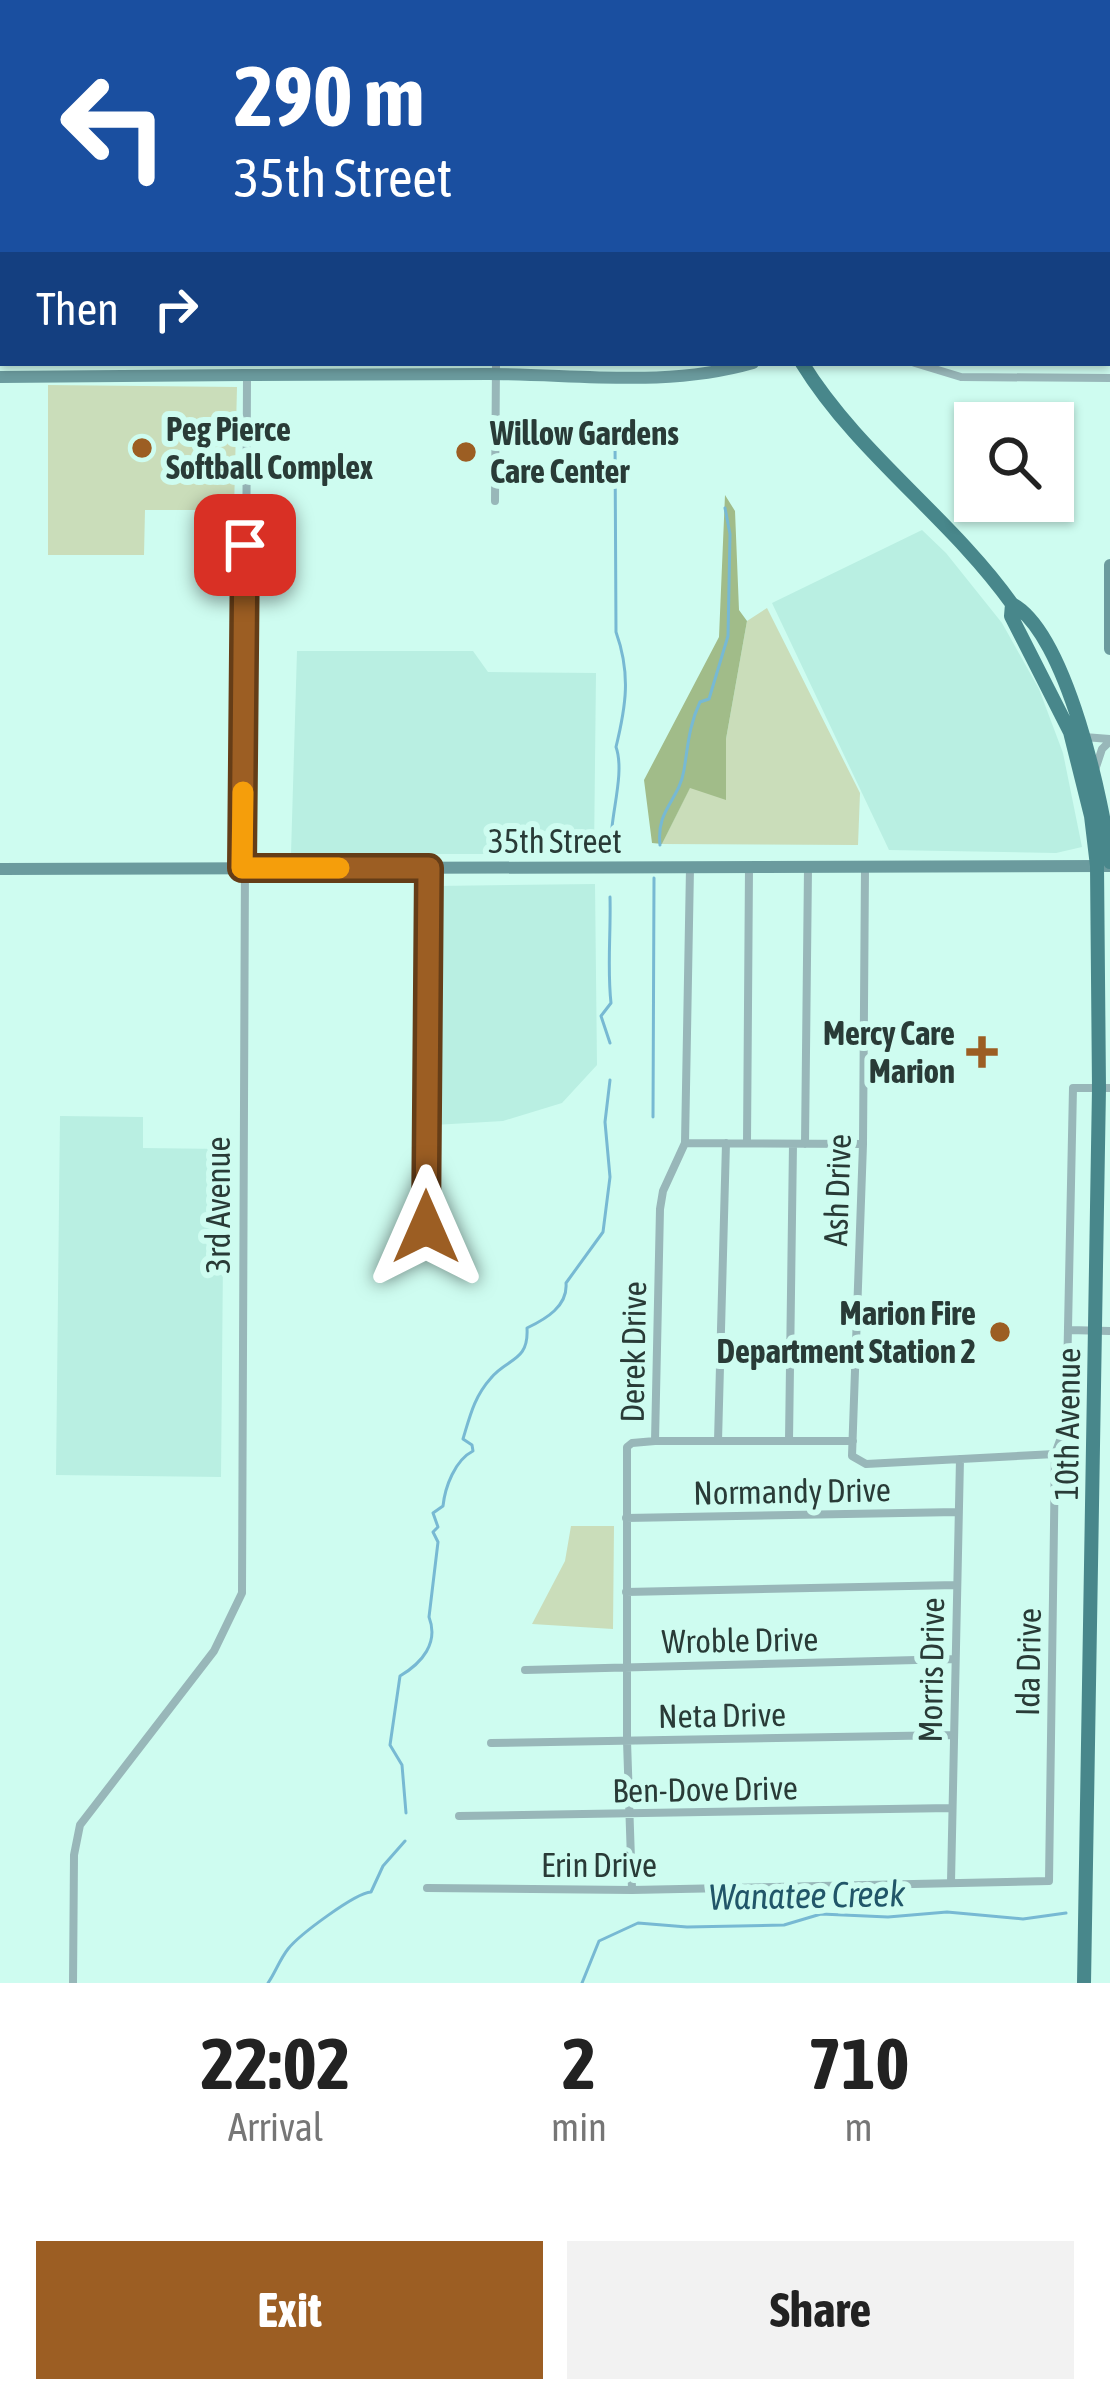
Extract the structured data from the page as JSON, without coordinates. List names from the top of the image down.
{
  "streets": {
    "main road": ["10th Avenue"],
    "street": [
      "35th Street",
      "Ash Drive",
      "3rd Avenue",
      "Derek Drive",
      "Normandy Drive",
      "Wroble Drive",
      "Ida Drive",
      "Morris Drive",
      "Neta Drive",
      "Ben-Dove Drive",
      "Erin Drive"
    ]
  },
  "crossings": [
    ["35th Street", "Ash Drive"],
    ["35th Street", "3rd Avenue"],
    ["35th Street", "Derek Drive"],
    ["35th Street", "10th Avenue"],
    ["Derek Drive", "Normandy Drive"],
    ["Derek Drive", "Wroble Drive"],
    ["Derek Drive", "Neta Drive"],
    ["Derek Drive", "Ben-Dove Drive"],
    ["Derek Drive", "Erin Drive"],
    ["10th Avenue", "Ida Drive"],
    ["Normandy Drive", "Morris Drive"],
    ["Wroble Drive", "Morris Drive"],
    ["Ida Drive", "Erin Drive"],
    ["Morris Drive", "Neta Drive"],
    ["Morris Drive", "Ben-Dove Drive"],
    ["Morris Drive", "Erin Drive"]
  ],
  "water": ["Wanatee Creek"],
  "places": {
    "other": ["Peg Pierce Softball Complex", "Willow Gardens Care Center", "Marion Fire Department Station 2"],
    "health": ["Mercy Care Marion"]
  },
  "page": {
    "turn": ["290 m", "35th Street"],
    "then": "Then",
    "eta": [
      "22:02",
      "Arrival",
      "2",
      "min",
      "710",
      "m"
    ],
    "buttons": ["Exit", "Share"]
  }
}
